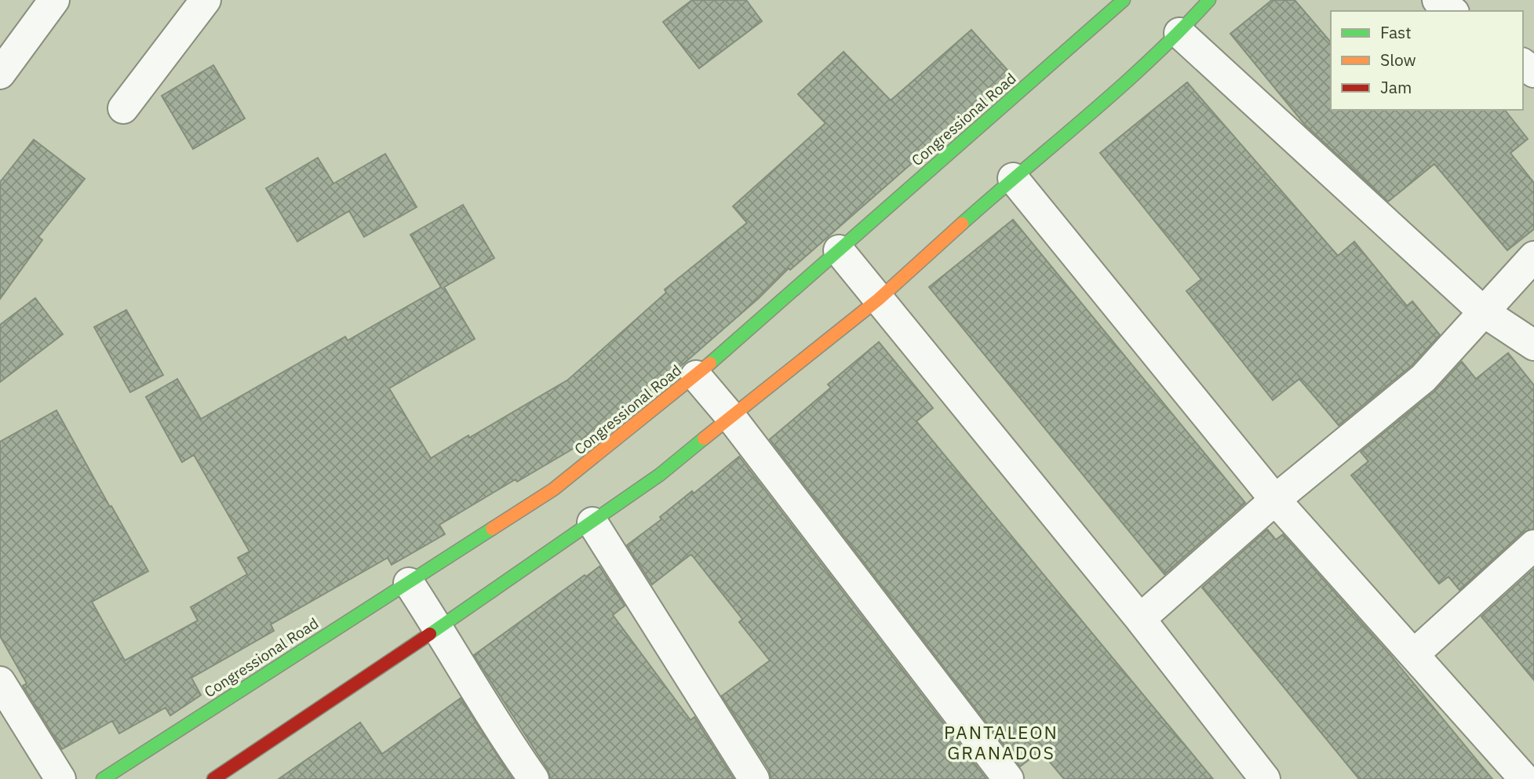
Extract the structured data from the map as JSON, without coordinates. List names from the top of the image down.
{
  "streets": {
    "main road": ["Congressional Road"]
  },
  "districts": ["PANTALEON GRANADOS"],
  "legend": ["Fast", "Slow", "Jam"]
}
